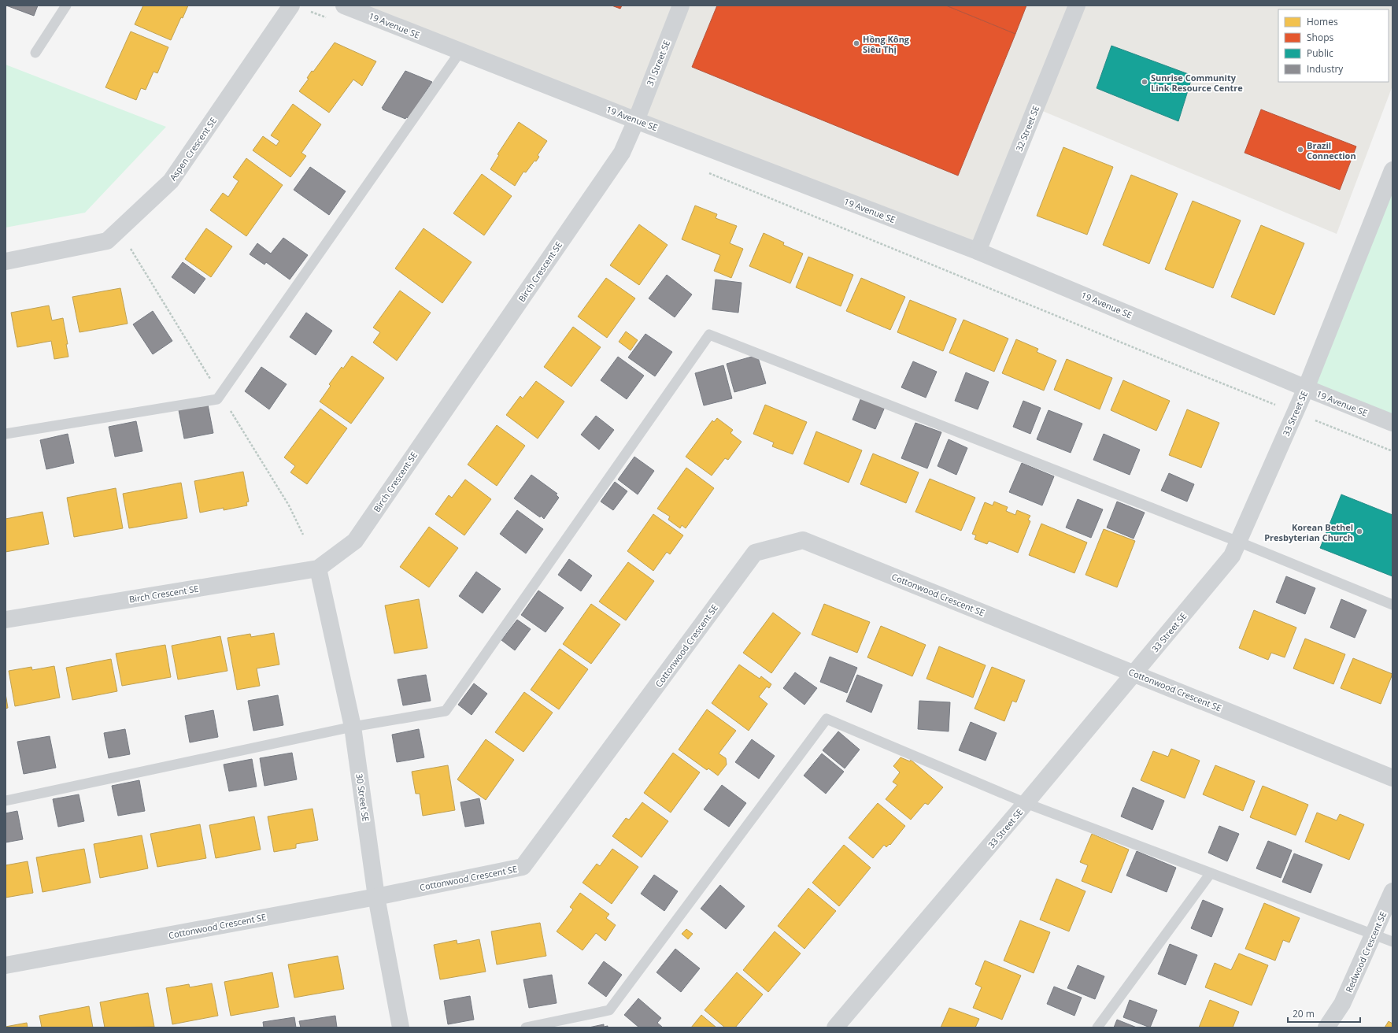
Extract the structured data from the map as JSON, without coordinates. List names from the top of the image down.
{
  "streets": {
    "street": [
      "19 Avenue SE",
      "31 Street SE",
      "32 Street SE",
      "Aspen Crescent SE",
      "Birch Crescent SE",
      "33 Street SE",
      "Cottonwood Crescent SE",
      "30 Street SE",
      "Redwood Crescent SE"
    ]
  },
  "crossings": [
    ["19 Avenue SE", "31 Street SE"],
    ["19 Avenue SE", "32 Street SE"],
    ["19 Avenue SE", "Birch Crescent SE"],
    ["19 Avenue SE", "33 Street SE"],
    ["31 Street SE", "Birch Crescent SE"],
    ["Birch Crescent SE", "30 Street SE"],
    ["33 Street SE", "Cottonwood Crescent SE"],
    ["Cottonwood Crescent SE", "30 Street SE"]
  ],
  "places": [
    "Hồng Kông Siêu Thị",
    "Sunrise Community Link Resource Centre",
    "Brazil Connection",
    "Korean Bethel Presbyterian Church"
  ],
  "legend": [
    "Homes",
    "Shops",
    "Public",
    "Industry"
  ],
  "scale_bar": "20 m"
}
